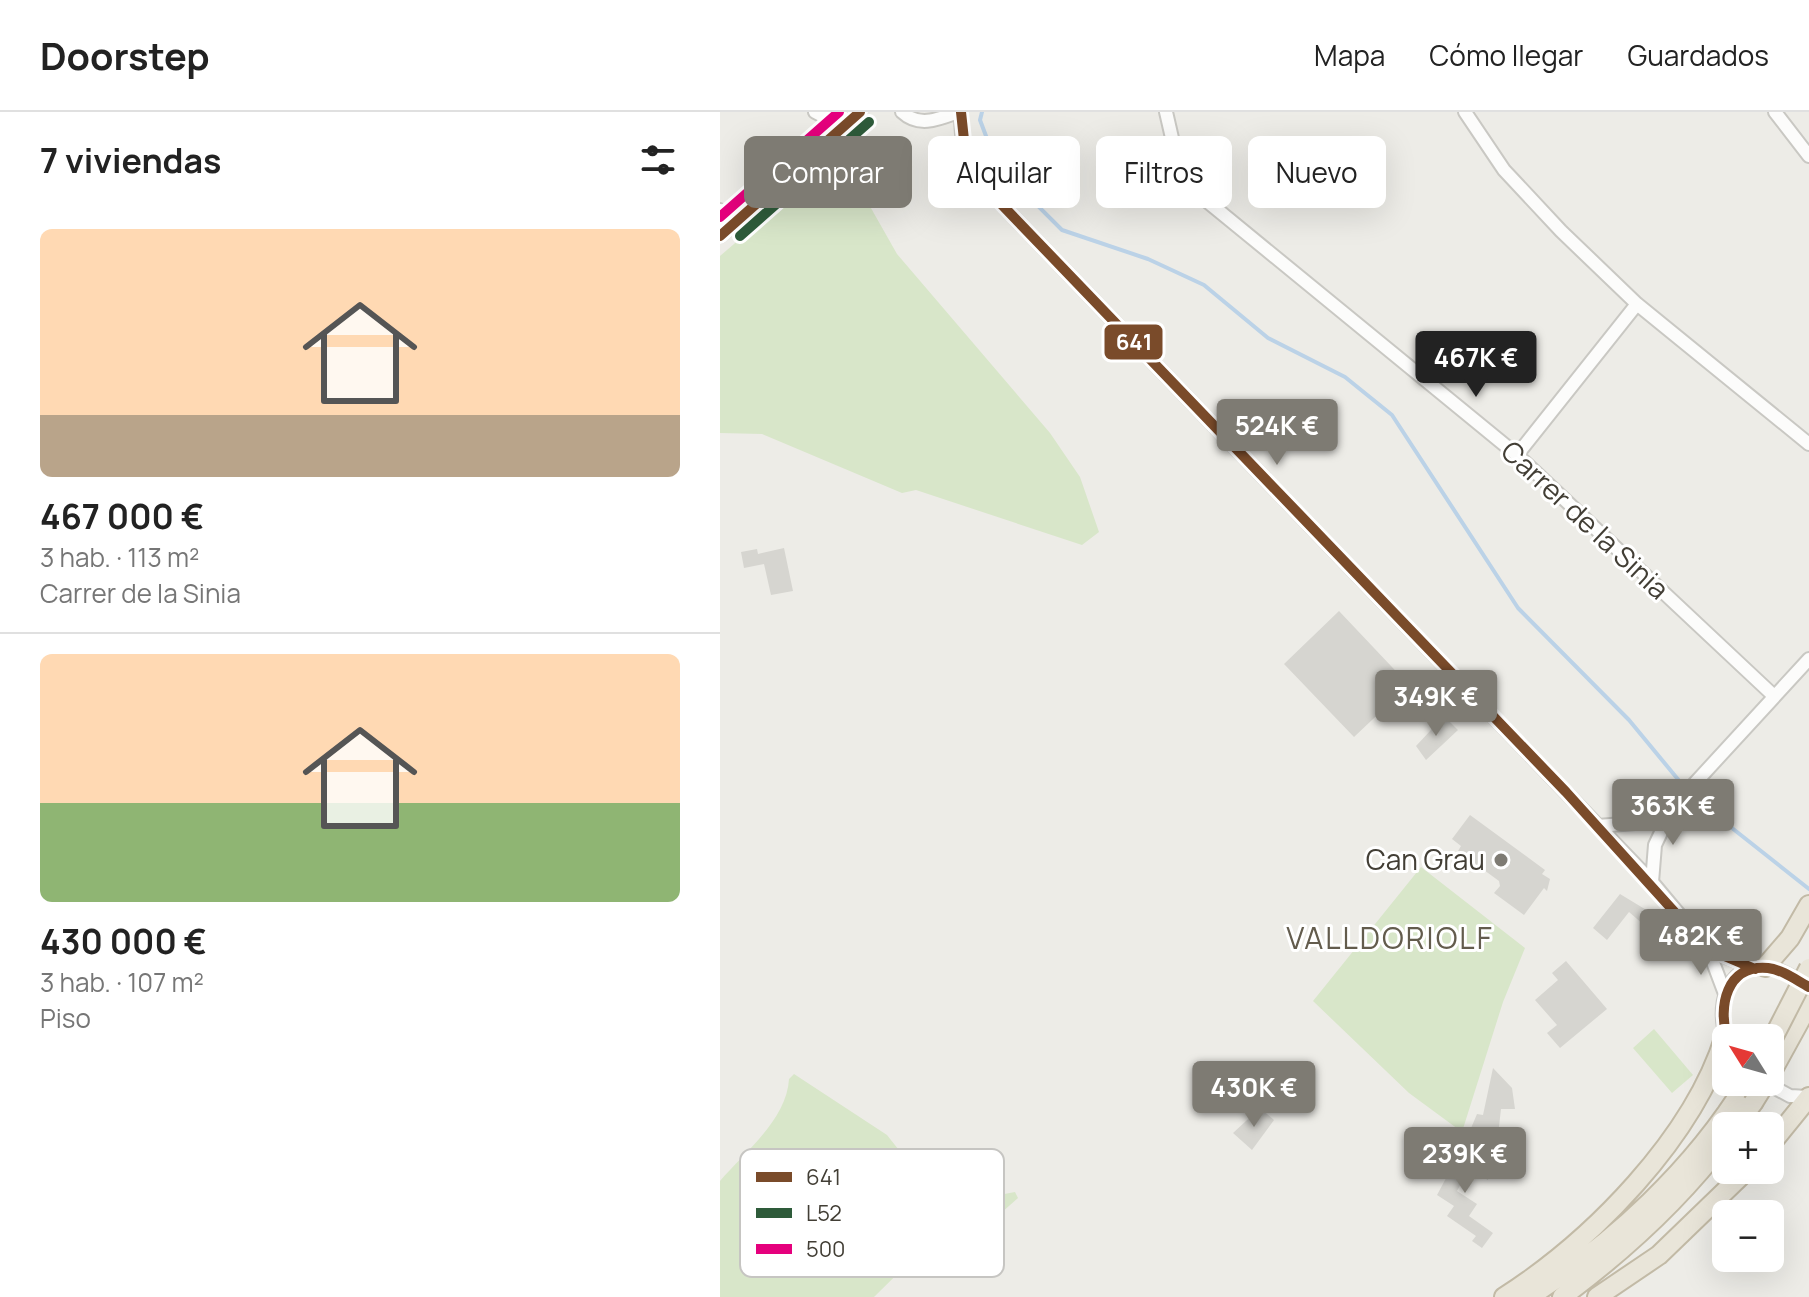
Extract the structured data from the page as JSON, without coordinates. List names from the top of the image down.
{
  "streets": {
    "street": ["Carrer de la Sinia"]
  },
  "districts": ["VALLDORIOLF"],
  "places": ["Can Grau"],
  "lines": ["transit line 641", "transit line 500", "transit line L52"],
  "legend": ["641", "L52", "500"],
  "north": "top left",
  "page": {
    "header": "Doorstep",
    "nav": ["Mapa", "Cómo llegar", "Guardados"],
    "heading": "7 viviendas",
    "chip": [
      "Comprar",
      "Alquilar",
      "Filtros",
      "Nuevo"
    ],
    "list": [
      {
        "name": "467 000 €",
        "note": "3 hab. · 113 m² · Carrer de la Sinia"
      },
      {
        "name": "430 000 €",
        "note": "3 hab. · 107 m² · Piso"
      }
    ],
    "price": [
      "467K €",
      "524K €",
      "349K €",
      "363K €",
      "482K €",
      "430K €",
      "239K €"
    ],
    "map_buttons": ["+", "−"]
  }
}
